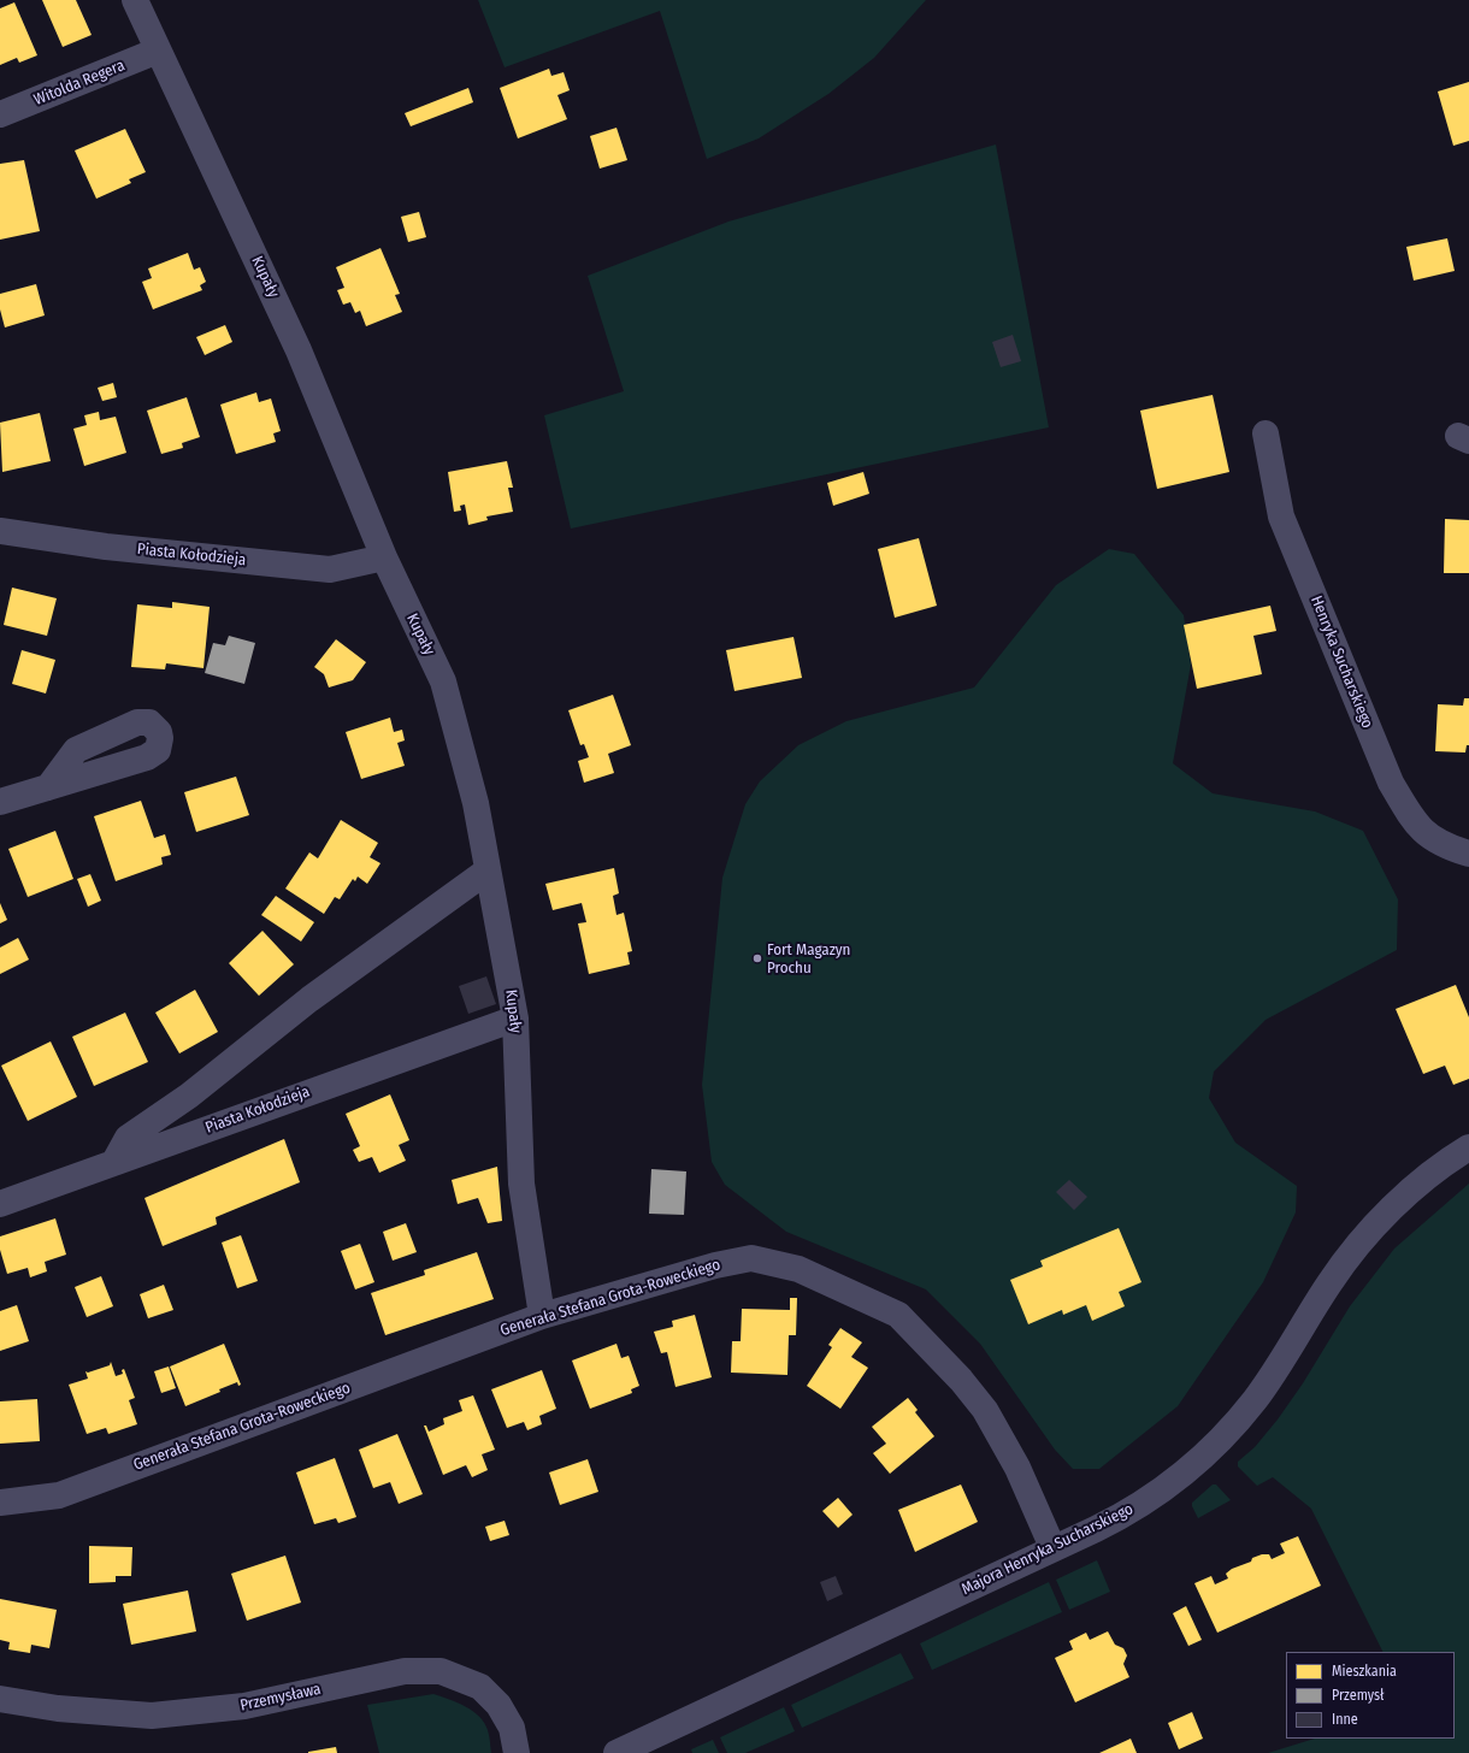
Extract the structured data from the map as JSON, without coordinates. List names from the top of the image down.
{
  "streets": {
    "street": [
      "Witolda Regera",
      "Kupały",
      "Piasta Kołodzieja",
      "Henryka Sucharskiego",
      "Generała Stefana Grota-Roweckiego",
      "Majora Henryka Sucharskiego",
      "Przemysława"
    ]
  },
  "crossings": [
    ["Witolda Regera", "Kupały"],
    ["Kupały", "Piasta Kołodzieja"],
    ["Kupały", "Generała Stefana Grota-Roweckiego"],
    ["Generała Stefana Grota-Roweckiego", "Majora Henryka Sucharskiego"]
  ],
  "places": ["Fort Magazyn Prochu"],
  "legend": ["Mieszkania", "Przemysł", "Inne"]
}
